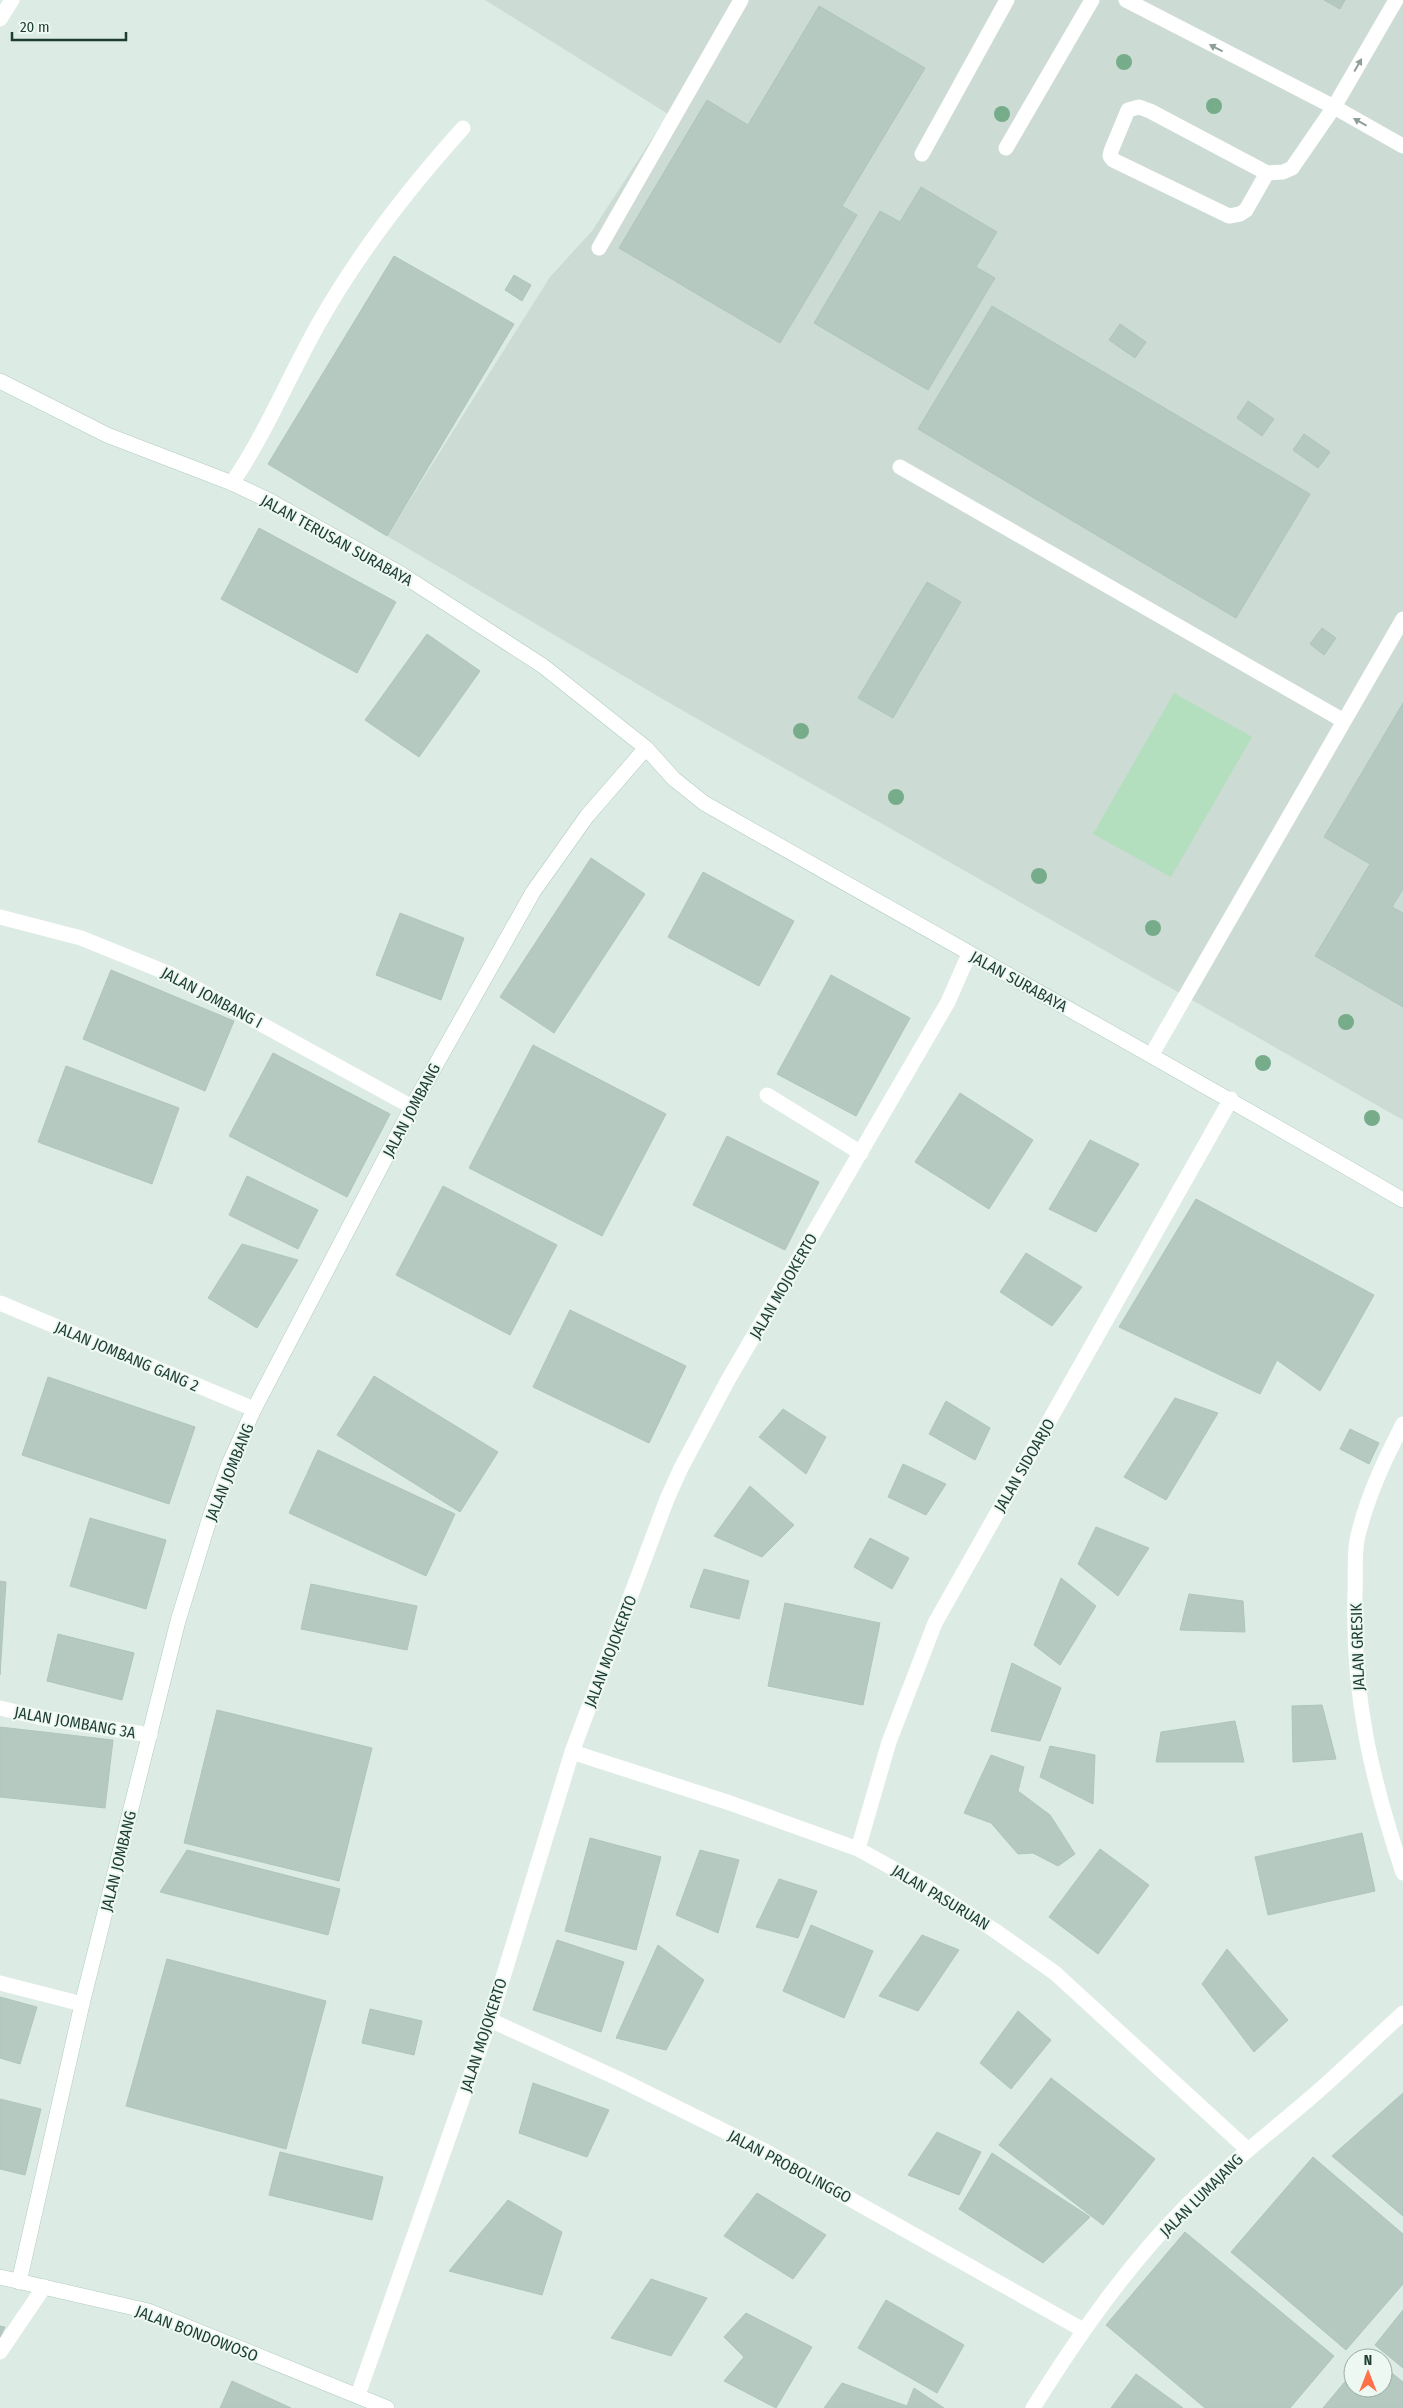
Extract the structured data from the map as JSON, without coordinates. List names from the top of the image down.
{
  "streets": {
    "street": [
      "JALAN TERUSAN SURABAYA",
      "JALAN SURABAYA",
      "JALAN JOMBANG I",
      "JALAN JOMBANG",
      "JALAN MOJOKERTO",
      "JALAN JOMBANG GANG 2",
      "JALAN SIDOARJO",
      "JALAN GRESIK",
      "JALAN JOMBANG 3A",
      "JALAN PASURUAN",
      "JALAN PROBOLINGGO",
      "JALAN LUMAJANG",
      "JALAN BONDOWOSO"
    ]
  },
  "crossings": [
    ["JALAN TERUSAN SURABAYA", "JALAN SURABAYA"],
    ["JALAN TERUSAN SURABAYA", "JALAN JOMBANG"],
    ["JALAN SURABAYA", "JALAN JOMBANG"],
    ["JALAN SURABAYA", "JALAN MOJOKERTO"],
    ["JALAN SURABAYA", "JALAN SIDOARJO"],
    ["JALAN JOMBANG I", "JALAN JOMBANG"],
    ["JALAN JOMBANG", "JALAN JOMBANG GANG 2"],
    ["JALAN JOMBANG", "JALAN JOMBANG 3A"],
    ["JALAN JOMBANG", "JALAN BONDOWOSO"],
    ["JALAN MOJOKERTO", "JALAN PASURUAN"],
    ["JALAN MOJOKERTO", "JALAN PROBOLINGGO"],
    ["JALAN MOJOKERTO", "JALAN BONDOWOSO"],
    ["JALAN SIDOARJO", "JALAN PASURUAN"],
    ["JALAN PASURUAN", "JALAN LUMAJANG"],
    ["JALAN PROBOLINGGO", "JALAN LUMAJANG"]
  ],
  "scale_bar": "20 m",
  "north": "top"
}
